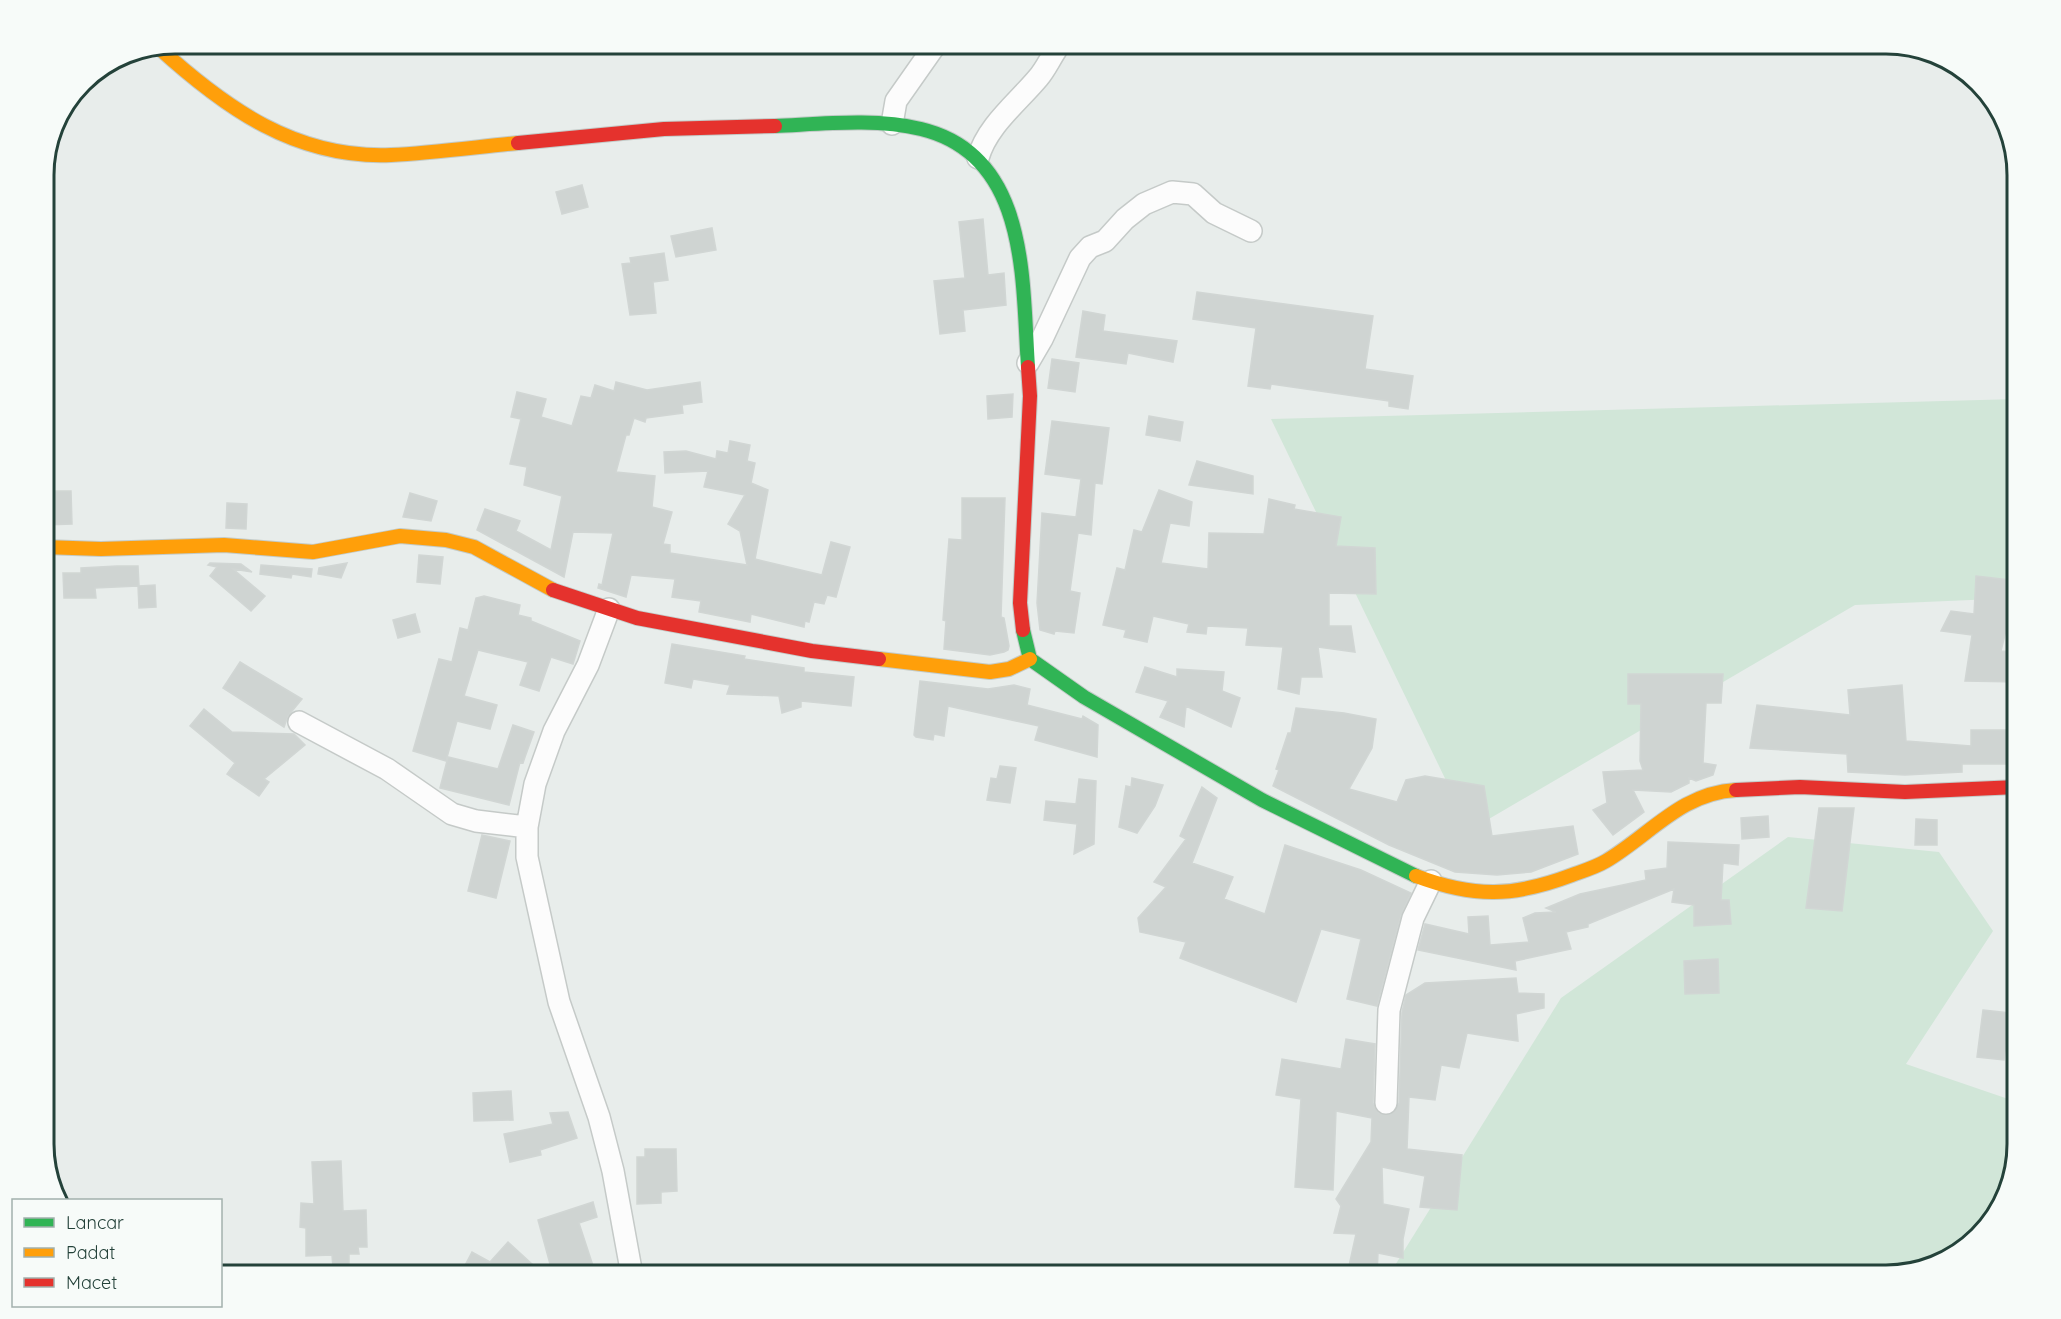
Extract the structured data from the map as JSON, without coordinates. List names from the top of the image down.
{
  "legend": ["Lancar", "Padat", "Macet"]
}
